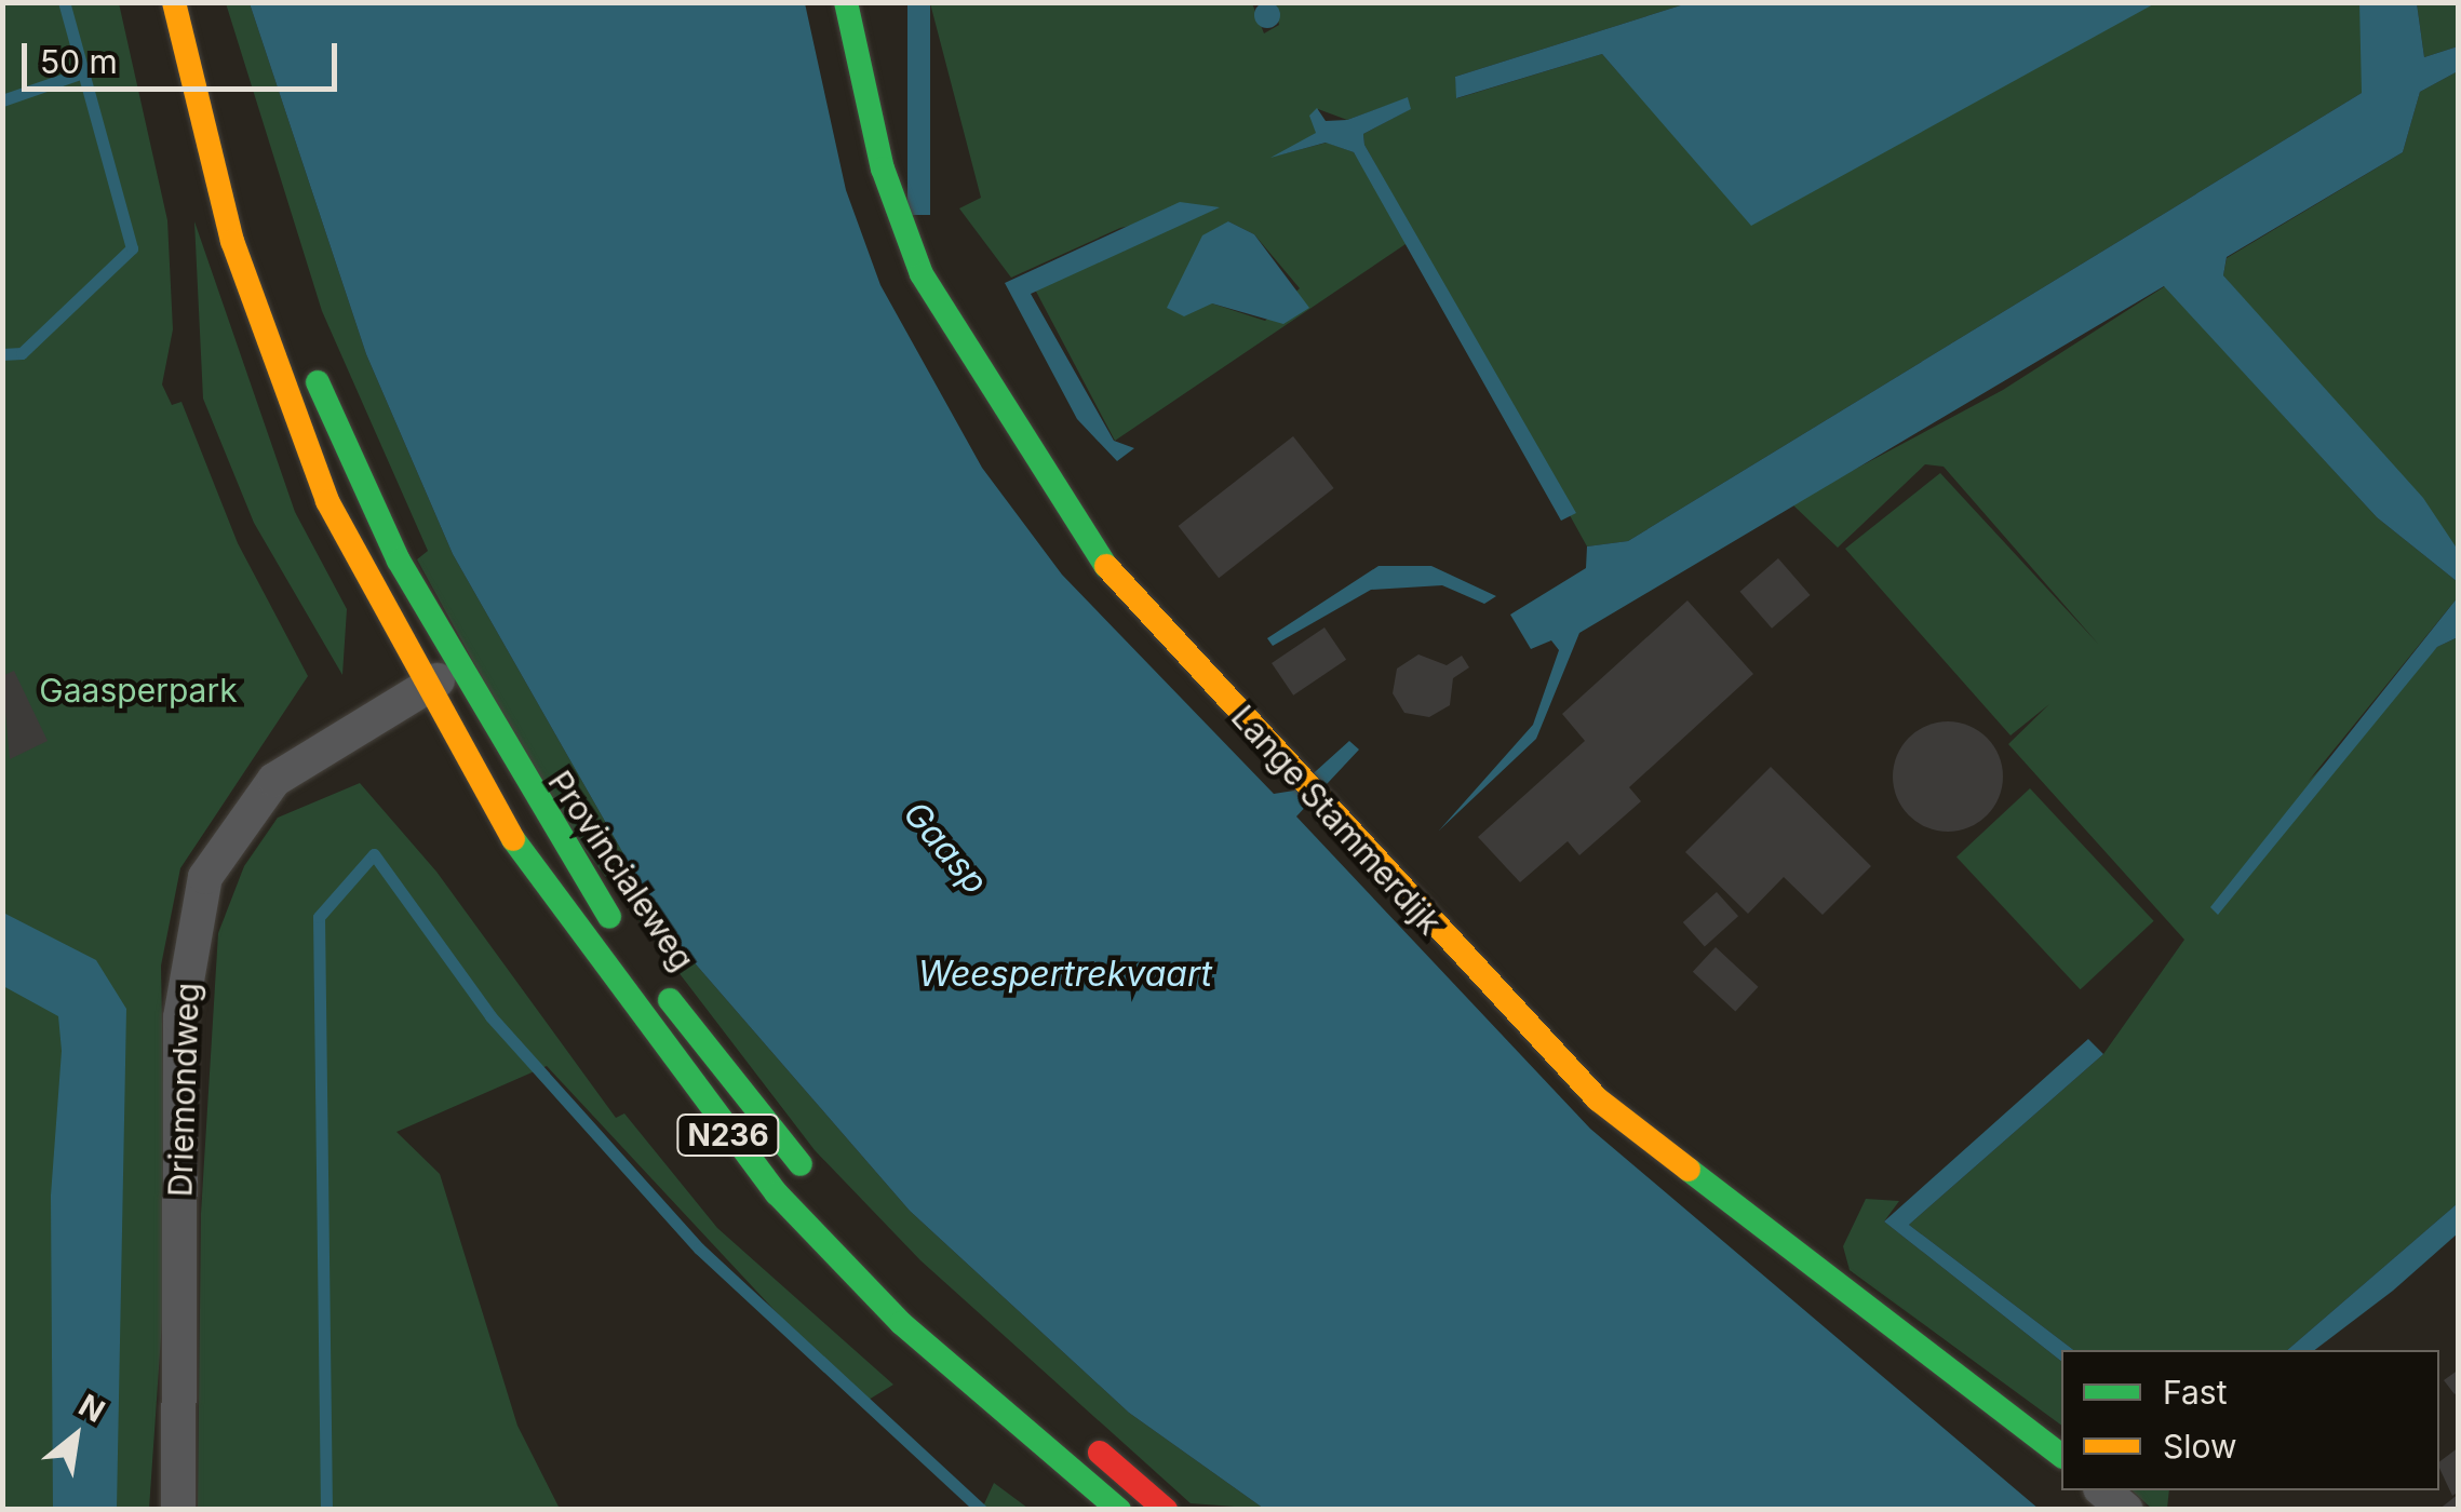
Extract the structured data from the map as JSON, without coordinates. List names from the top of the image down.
{
  "streets": {
    "main road": ["Lange Stammerdijk", "Provincialeweg", "N236"],
    "street": ["Driemondweg"]
  },
  "crossings": [
    ["Provincialeweg", "Driemondweg"]
  ],
  "water": ["Gaasp", "Weespertrekvaart"],
  "parks": ["Gaasperpark"],
  "legend": ["Fast", "Slow"],
  "scale_bar": "50 m",
  "north": "top right"
}
